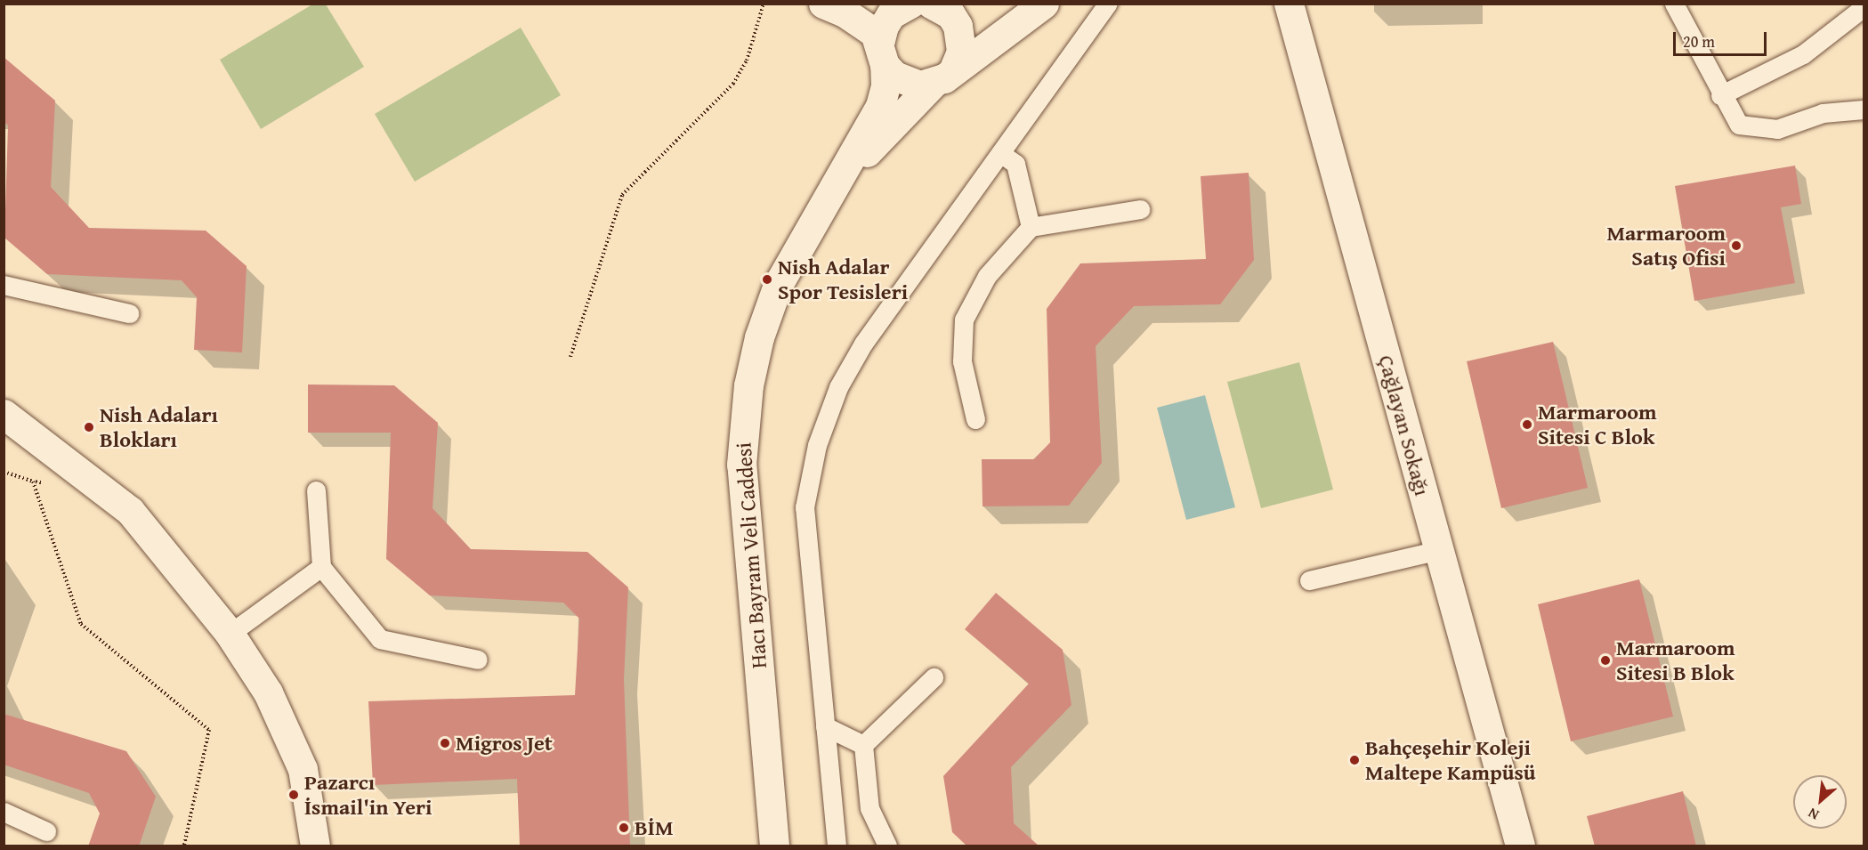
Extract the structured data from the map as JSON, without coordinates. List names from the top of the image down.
{
  "streets": {
    "street": ["Çağlayan Sokağı", "Hacı Bayram Veli Caddesi"]
  },
  "places": [
    "Marmaroom Satış Ofisi",
    "Nish Adalar Spor Tesisleri",
    "Marmaroom Sitesi C Blok",
    "Nish Adaları Blokları",
    "Marmaroom Sitesi B Blok",
    "Migros Jet",
    "Bahçeşehir Koleji Maltepe Kampüsü",
    "Pazarcı İsmail'in Yeri",
    "BİM"
  ],
  "scale_bar": "20 m",
  "north": "bottom left"
}
